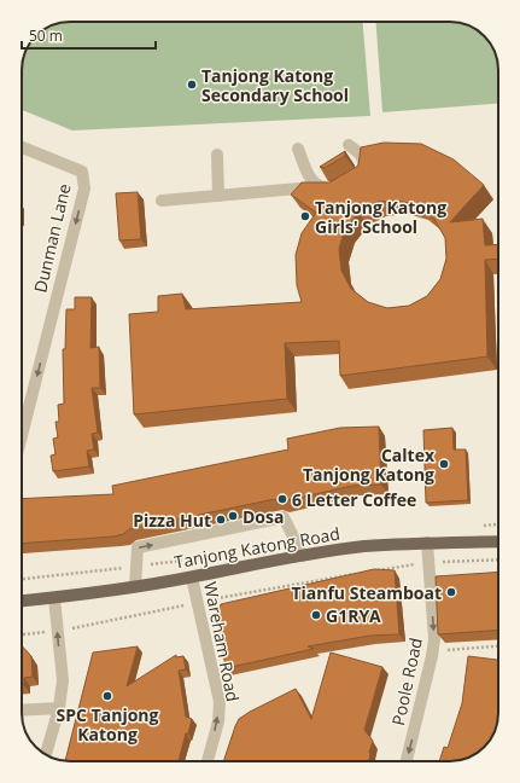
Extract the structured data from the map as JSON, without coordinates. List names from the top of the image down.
{
  "streets": {
    "main road": ["Tanjong Katong Road"],
    "street": ["Dunman Lane", "Wareham Road", "Poole Road"]
  },
  "crossings": [
    ["Tanjong Katong Road", "Wareham Road"],
    ["Tanjong Katong Road", "Poole Road"]
  ],
  "one_way": ["Dunman Lane", "Wareham Road", "Poole Road"],
  "places": [
    "Tanjong Katong Secondary School",
    "Tanjong Katong Girls' School",
    "Caltex Tanjong Katong",
    "6 Letter Coffee",
    "Dosa",
    "Pizza Hut",
    "Tianfu Steamboat",
    "G1RYA",
    "SPC Tanjong Katong"
  ],
  "scale_bar": "50 m"
}
